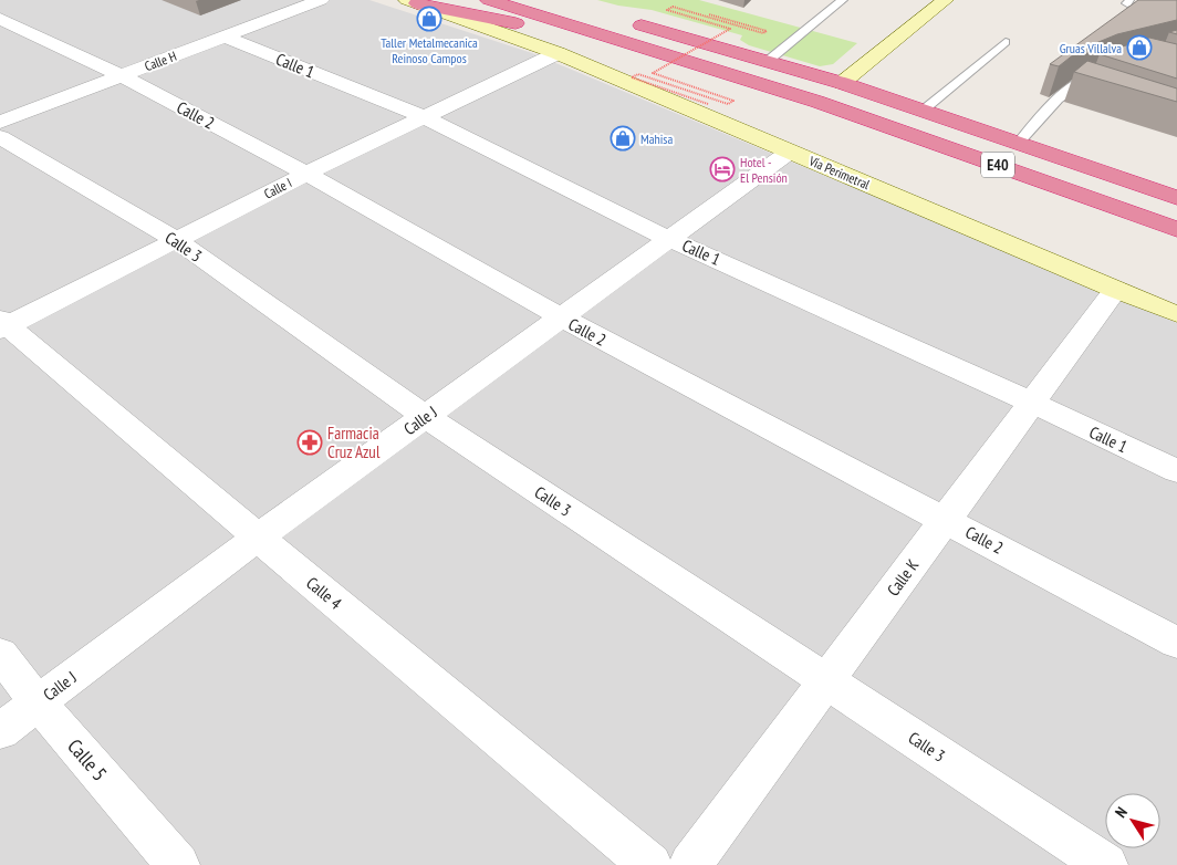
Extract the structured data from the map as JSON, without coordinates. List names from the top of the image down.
{
  "streets": {
    "highway": ["E40"],
    "main road": ["Vía Perimetral"],
    "street": [
      "Calle H",
      "Calle 1",
      "Calle 2",
      "Calle I",
      "Calle 3",
      "Calle J",
      "Calle K",
      "Calle 4",
      "Calle 5"
    ]
  },
  "crossings": [
    ["Calle H", "Calle 1"],
    ["Calle H", "Calle 2"],
    ["Calle 1", "Calle I"],
    ["Calle 1", "Calle J"],
    ["Calle 1", "Calle K"],
    ["Calle 2", "Calle I"],
    ["Calle 2", "Calle J"],
    ["Calle 2", "Calle K"],
    ["Vía Perimetral", "Calle I"],
    ["Vía Perimetral", "Calle J"],
    ["Vía Perimetral", "Calle K"],
    ["Calle I", "Calle 3"],
    ["Calle I", "Calle 4"],
    ["Calle 3", "Calle J"],
    ["Calle 3", "Calle K"],
    ["Calle J", "Calle 4"],
    ["Calle J", "Calle 5"]
  ],
  "places": {
    "shop": ["Taller Metalmecanica Reinoso Campos", "Gruas Villalva", "Mahisa"],
    "hotel": ["Hotel - El Pensión"],
    "pharmacy": ["Farmacia Cruz Azul"]
  },
  "north": "top left"
}
